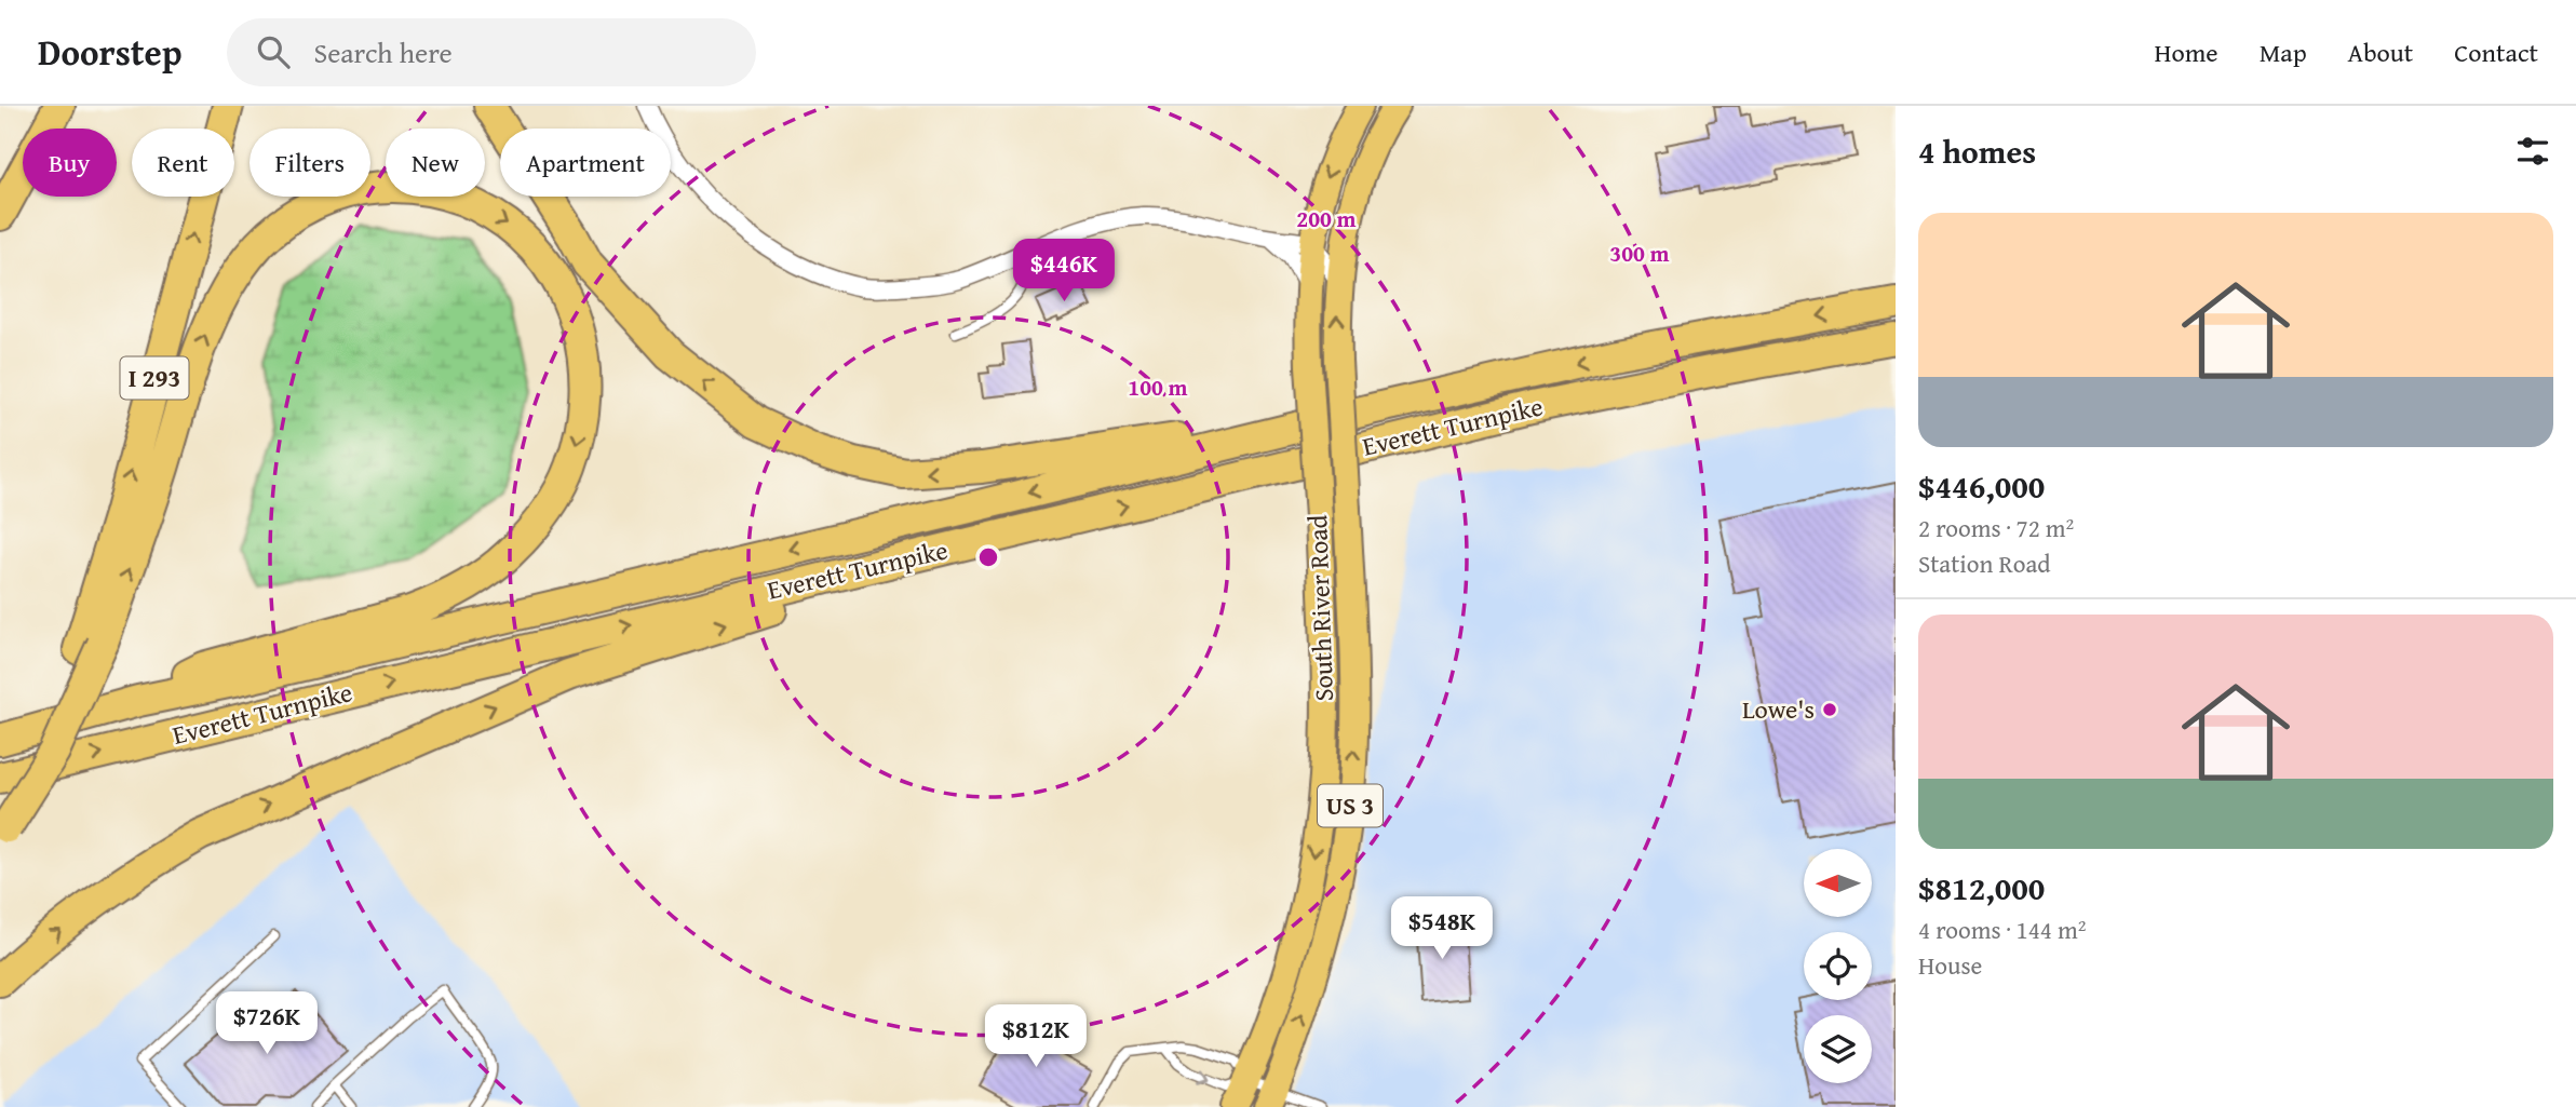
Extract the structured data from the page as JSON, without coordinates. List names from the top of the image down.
{
  "streets": {
    "highway": ["I 293", "Everett Turnpike"],
    "main road": ["South River Road", "US 3"]
  },
  "crossings": [
    ["South River Road", "US 3"]
  ],
  "places": ["Lowe's"],
  "north": "left",
  "page": {
    "header": "Doorstep",
    "search": "Search here",
    "nav": [
      "Home",
      "Map",
      "About",
      "Contact"
    ],
    "heading": "4 homes",
    "chip": [
      "Buy",
      "Rent",
      "Filters",
      "New",
      "Apartment"
    ],
    "list": [
      {
        "name": "$446,000",
        "note": "2 rooms · 72 m² · Station Road"
      },
      {
        "name": "$812,000",
        "note": "4 rooms · 144 m² · House"
      }
    ],
    "price": [
      "$446K",
      "$548K",
      "$726K",
      "$812K"
    ]
  },
  "rings": ["200 m", "300 m", "100 m"]
}
